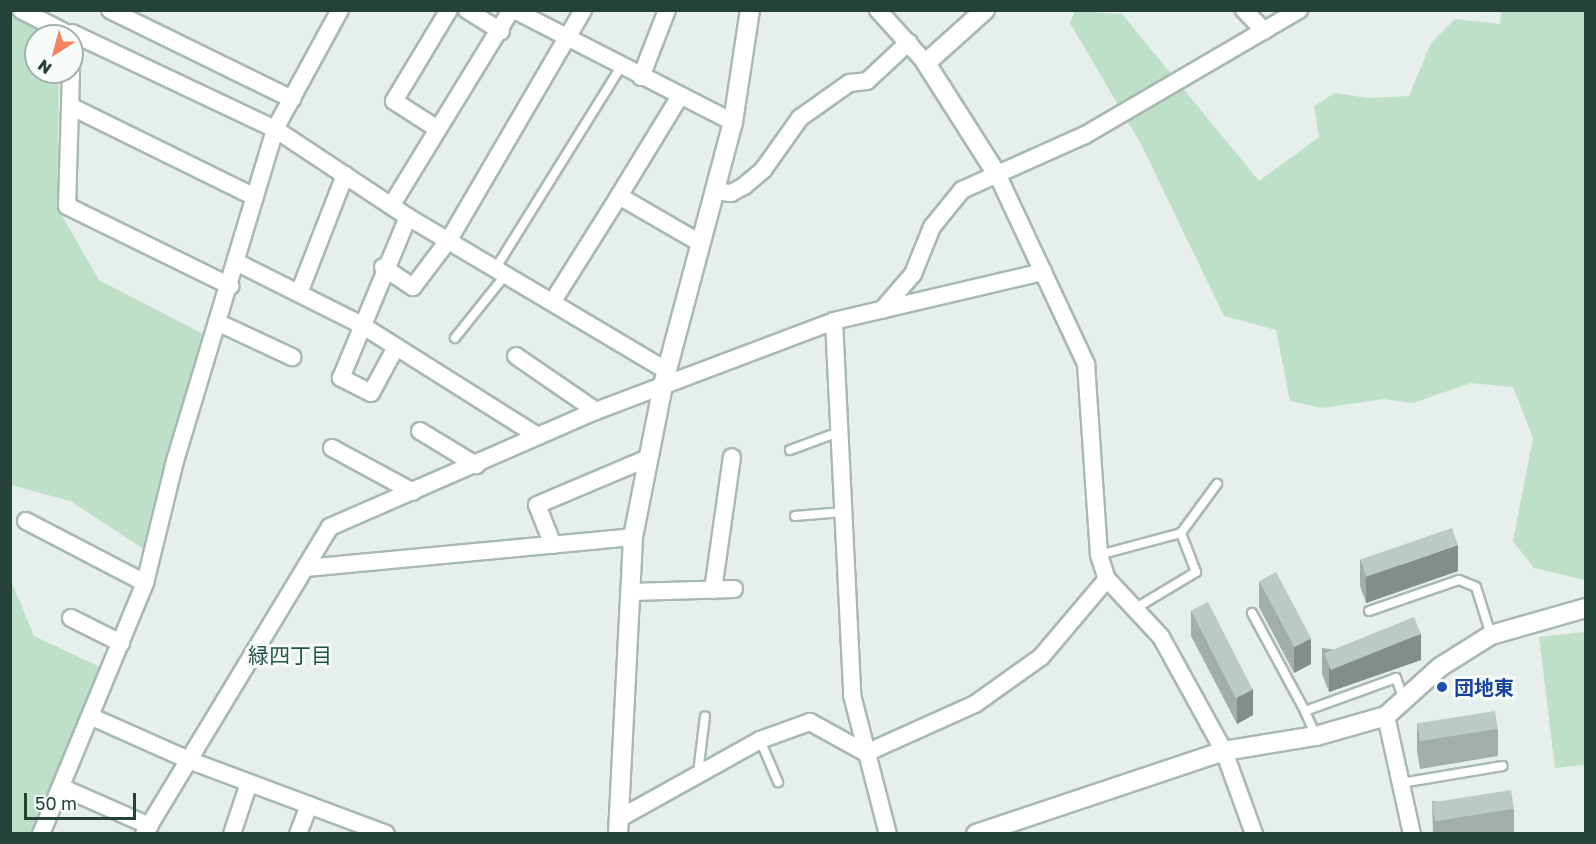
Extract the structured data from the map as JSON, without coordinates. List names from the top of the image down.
{
  "districts": ["緑四丁目"],
  "places": ["団地東"],
  "scale_bar": "50 m",
  "north": "bottom left"
}
